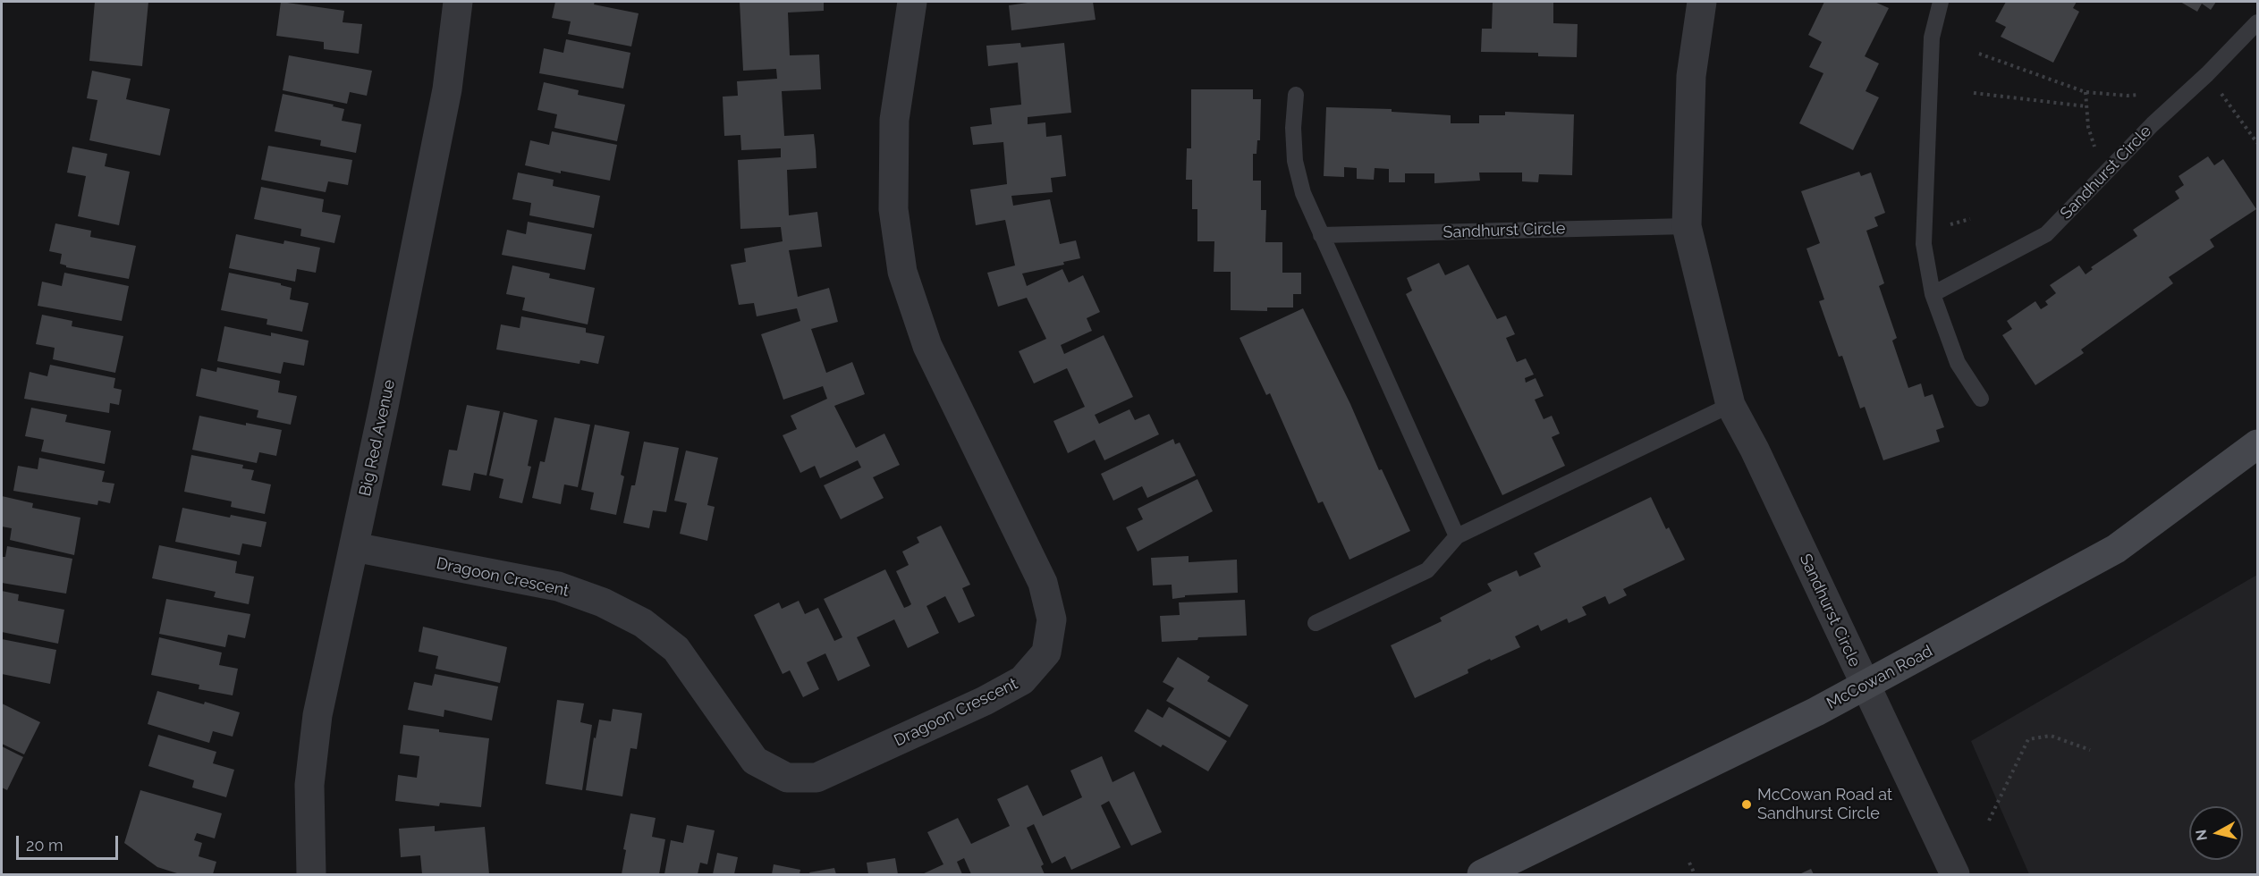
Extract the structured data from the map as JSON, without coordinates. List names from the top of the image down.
{
  "streets": {
    "main road": ["McCowan Road"],
    "street": ["Sandhurst Circle", "Big Red Avenue", "Dragoon Crescent"]
  },
  "crossings": [
    ["Sandhurst Circle", "McCowan Road"],
    ["Big Red Avenue", "Dragoon Crescent"]
  ],
  "places": ["McCowan Road at Sandhurst Circle"],
  "scale_bar": "20 m",
  "north": "left"
}
